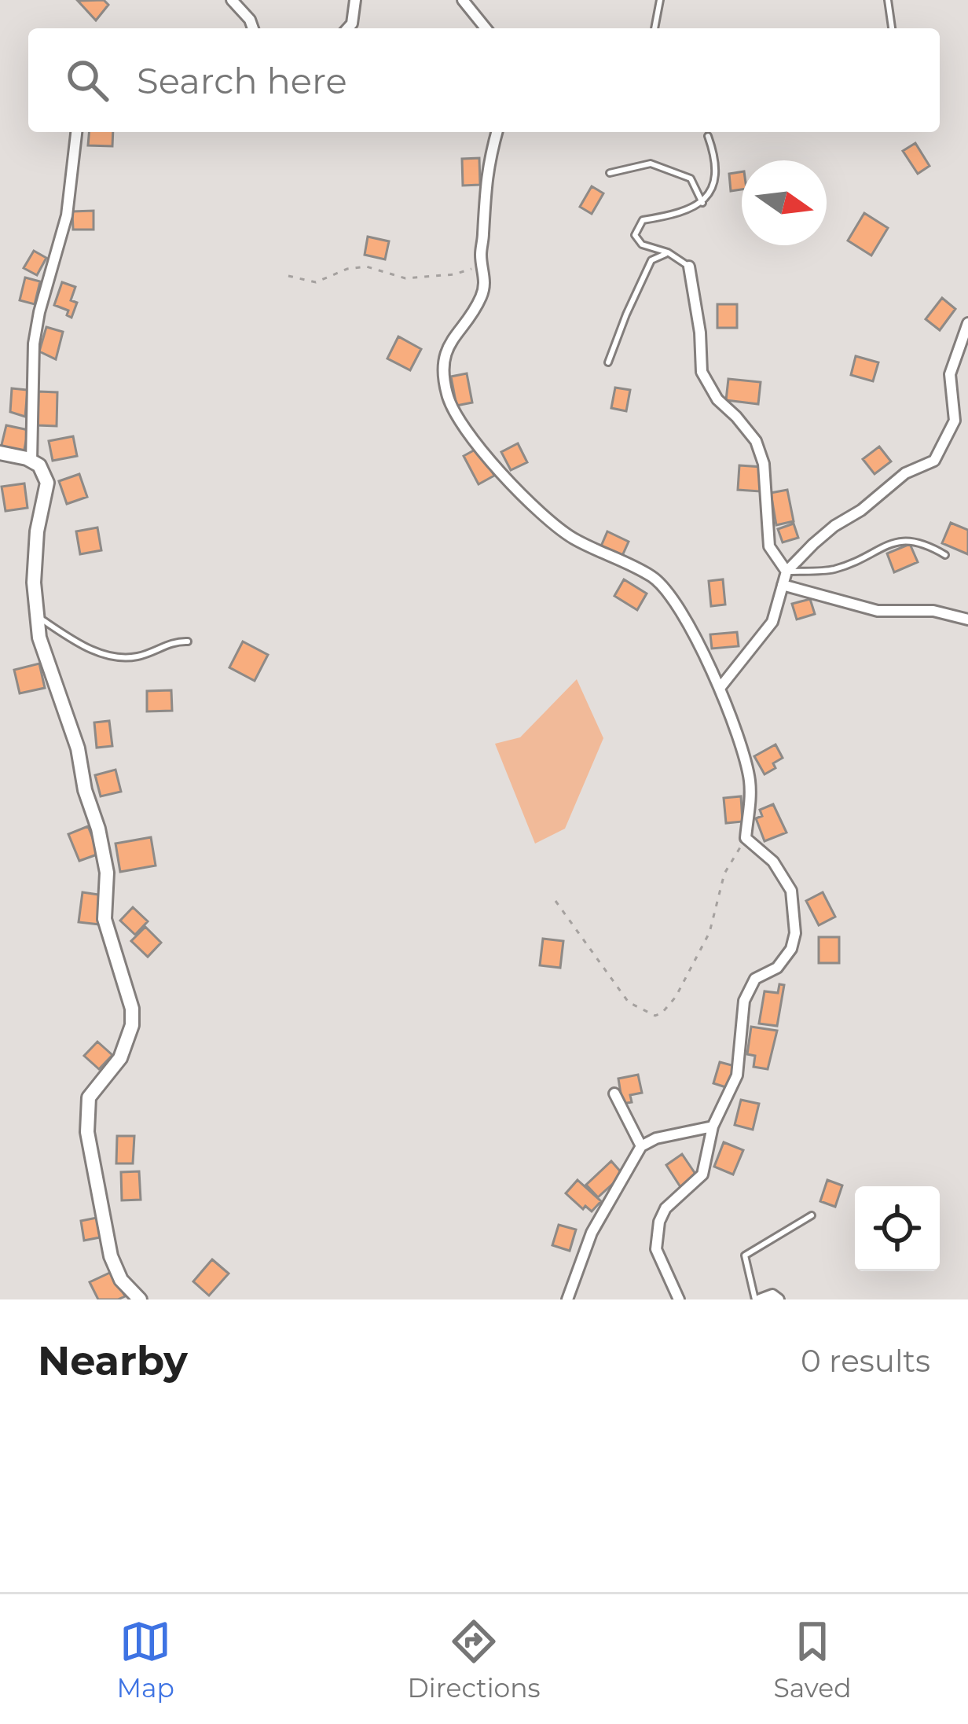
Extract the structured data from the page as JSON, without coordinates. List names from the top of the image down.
{
  "north": "right",
  "page": {
    "search": "Search here",
    "heading": ["Nearby", "0 results"],
    "nav": ["Map", "Directions", "Saved"]
  }
}
